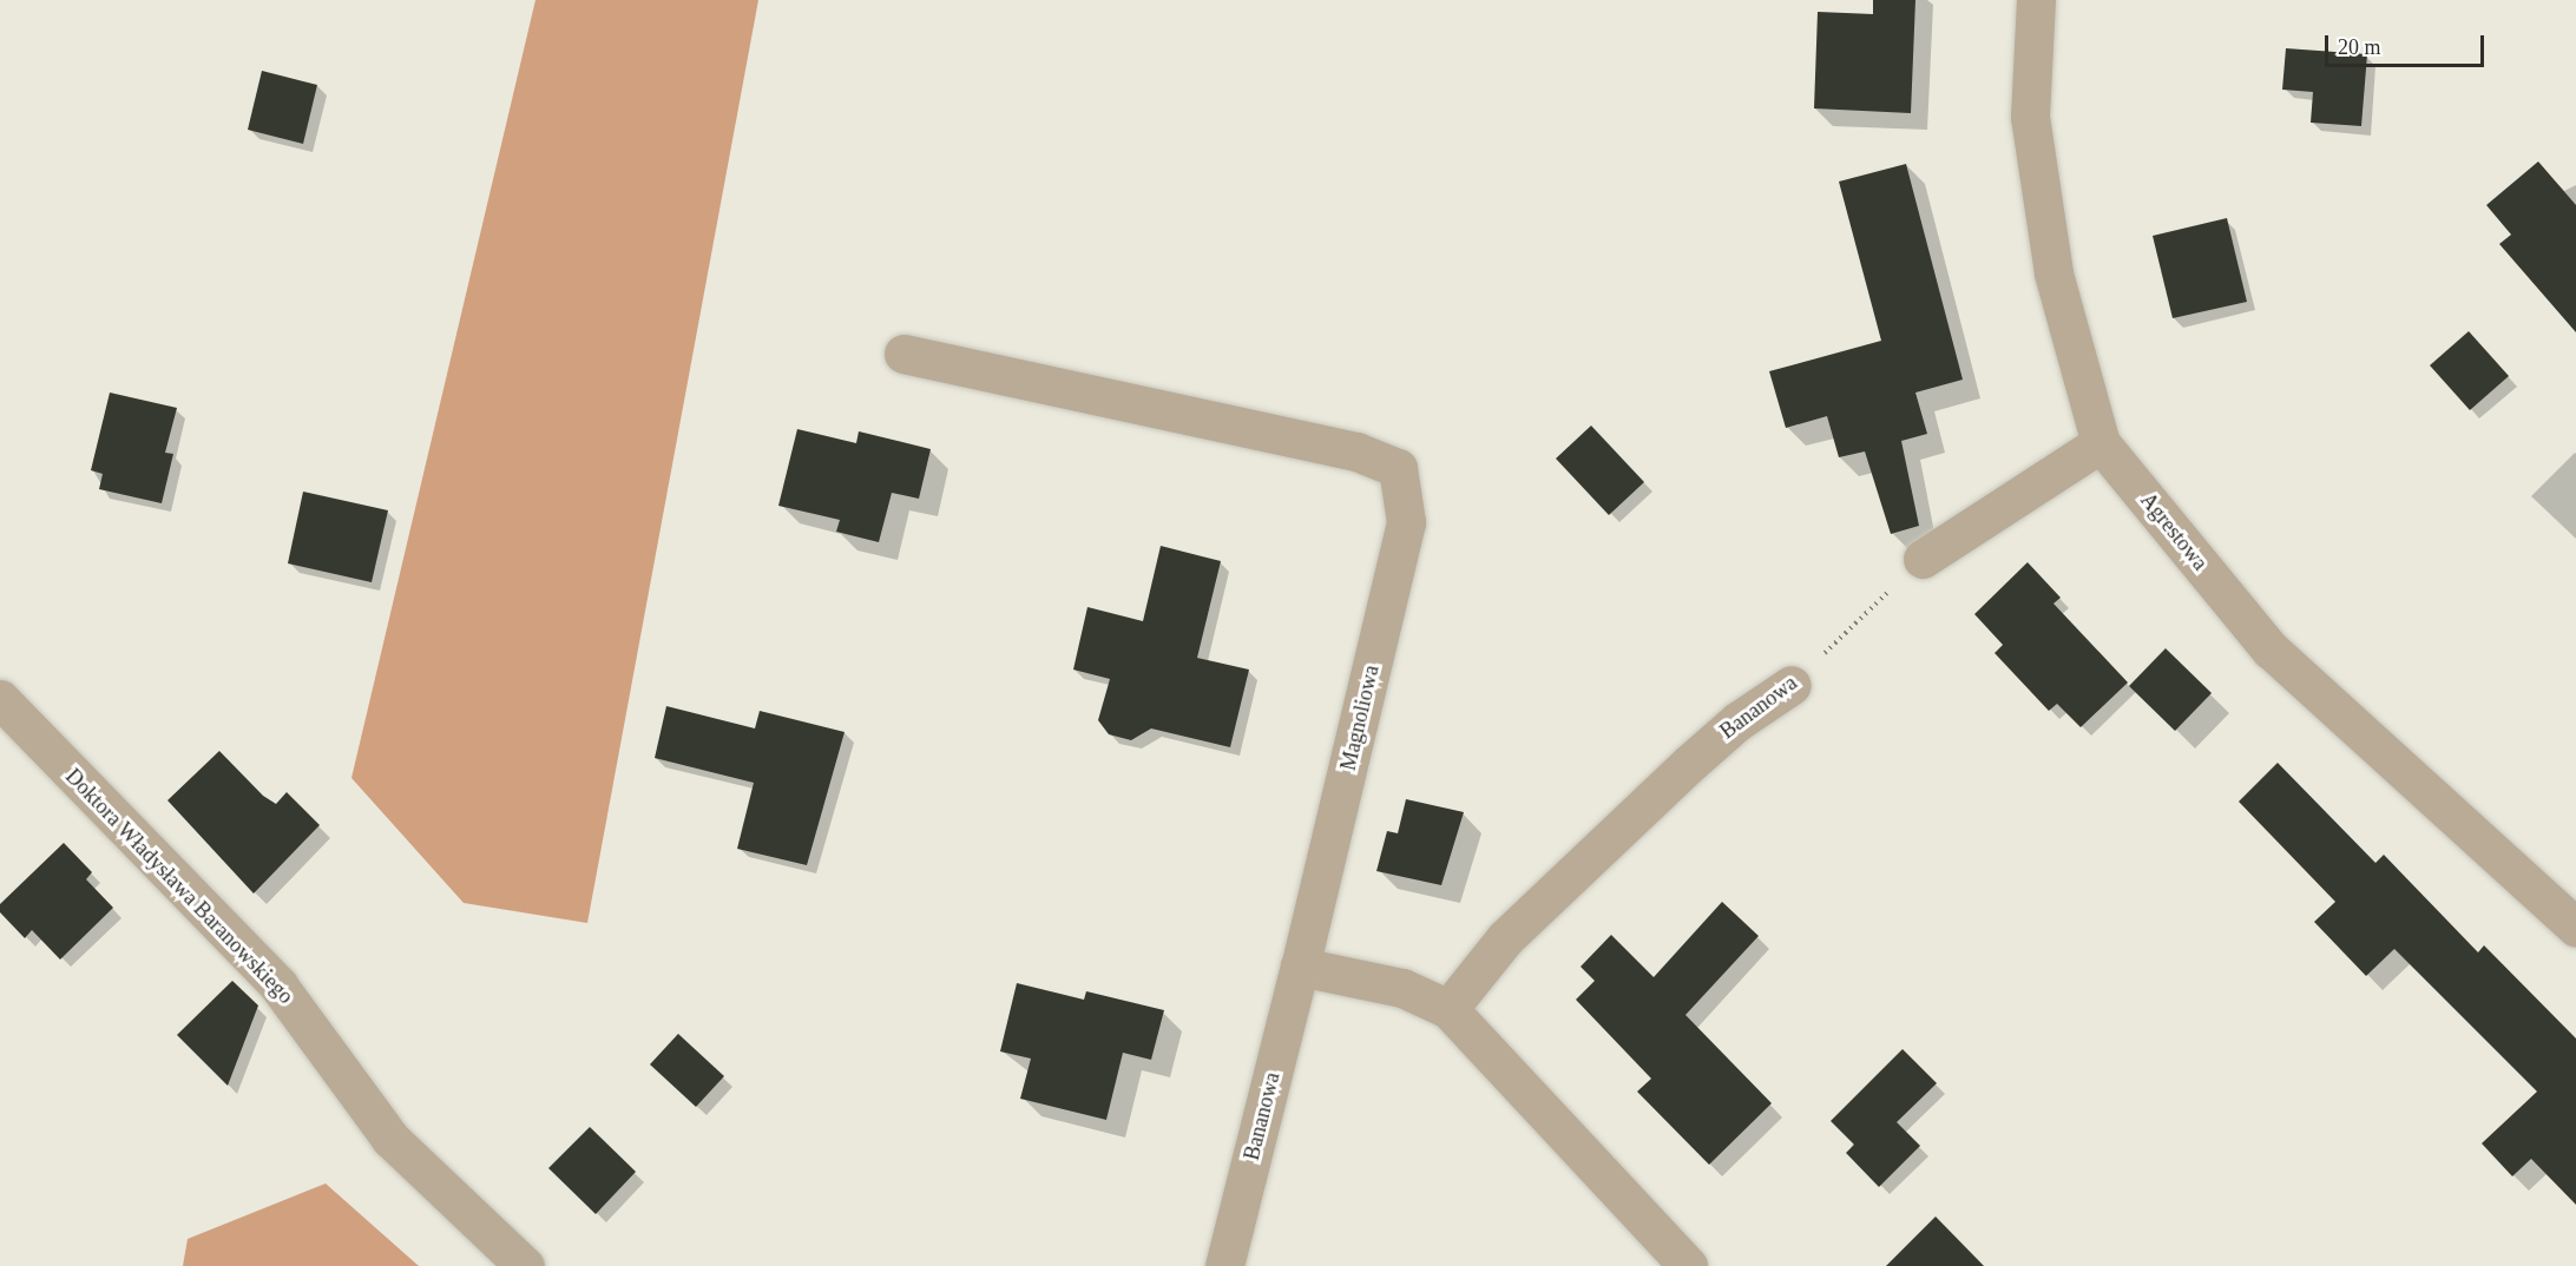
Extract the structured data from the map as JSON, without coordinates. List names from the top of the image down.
{
  "streets": {
    "street": [
      "Agrestowa",
      "Bananowa",
      "Magnoliowa",
      "Doktora Władysława Baranowskiego"
    ]
  },
  "crossings": [
    ["Bananowa", "Magnoliowa"]
  ],
  "scale_bar": "20 m"
}
